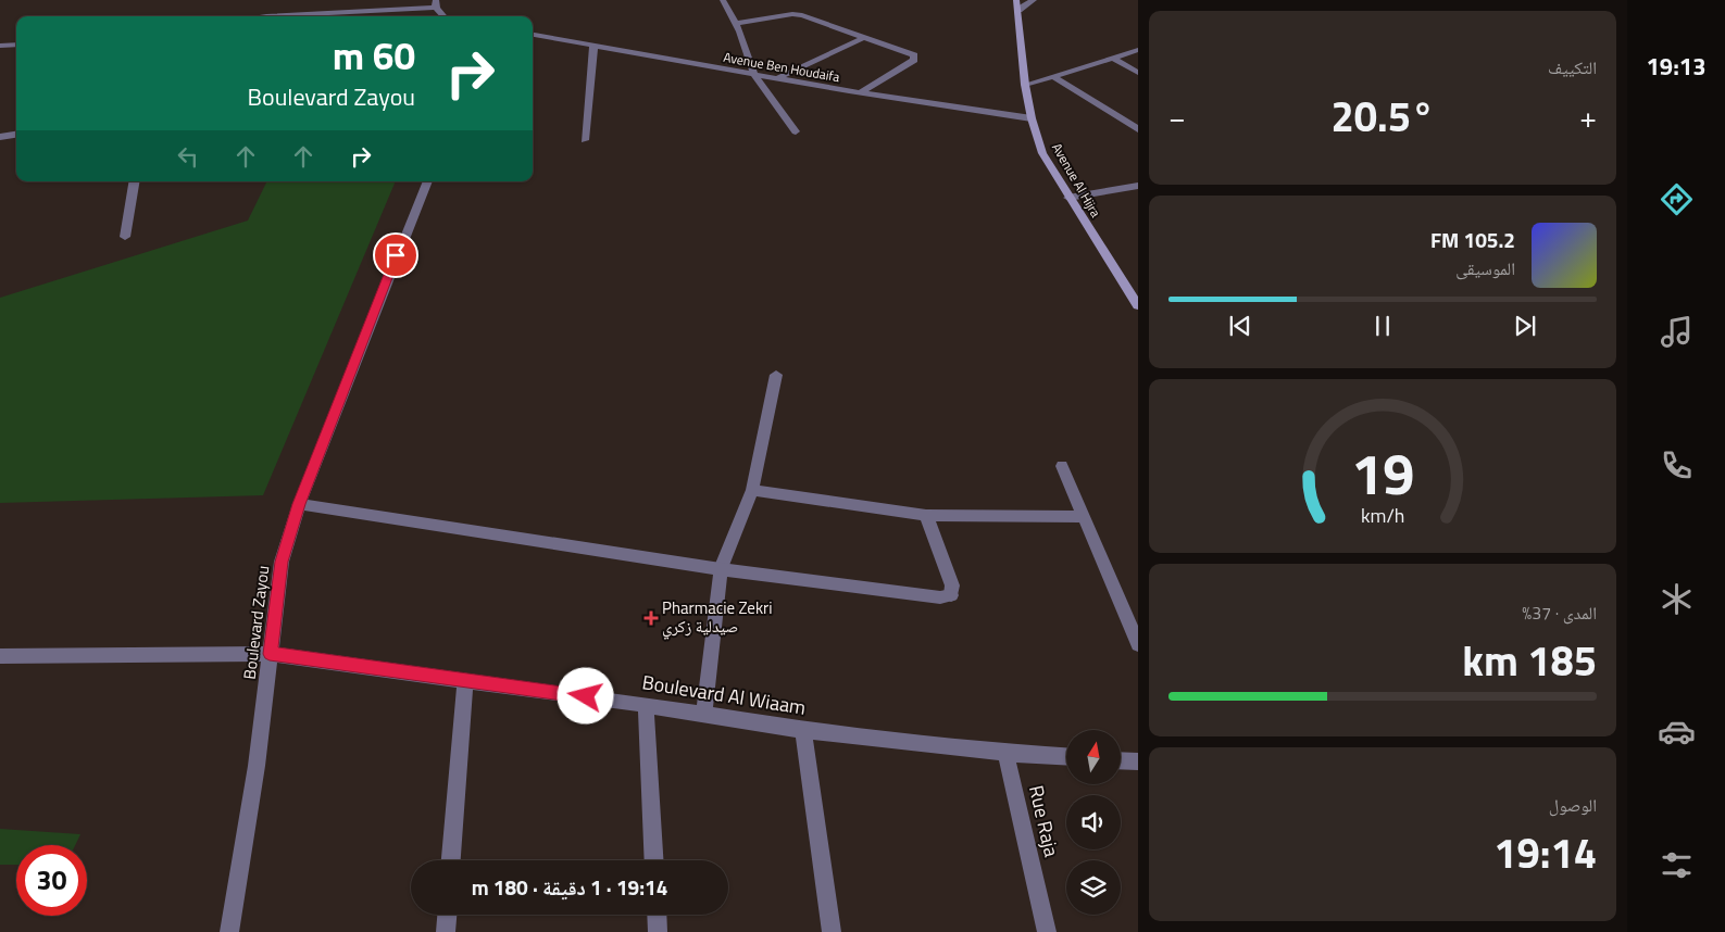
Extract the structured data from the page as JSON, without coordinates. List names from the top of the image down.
{
  "streets": {
    "street": [
      "Avenue Ben Houdaifa",
      "Avenue Al Hijra",
      "Boulevard Zayou",
      "Boulevard Al Wiaam",
      "Rue Raja"
    ]
  },
  "crossings": [
    ["Avenue Ben Houdaifa", "Avenue Al Hijra"],
    ["Boulevard Zayou", "Boulevard Al Wiaam"],
    ["Boulevard Al Wiaam", "Rue Raja"]
  ],
  "places": {
    "health": ["Pharmacie Zekri صيدلية زكري"]
  },
  "north": "top",
  "page": {
    "tabs": "19:13",
    "tile": [
      "التكييف",
      ["المدى · 37%", "185 km"],
      ["الوصول", "19:14"]
    ],
    "turn": ["60 m", "Boulevard Zayou"],
    "heat": ["−", "20.5°", "+"],
    "song": ["105.2 FM", "الموسيقى"],
    "limit": "30",
    "trip": "19:14 · 1 دقيقة · 180 m",
    "gauge": ["19", "km/h"]
  }
}
